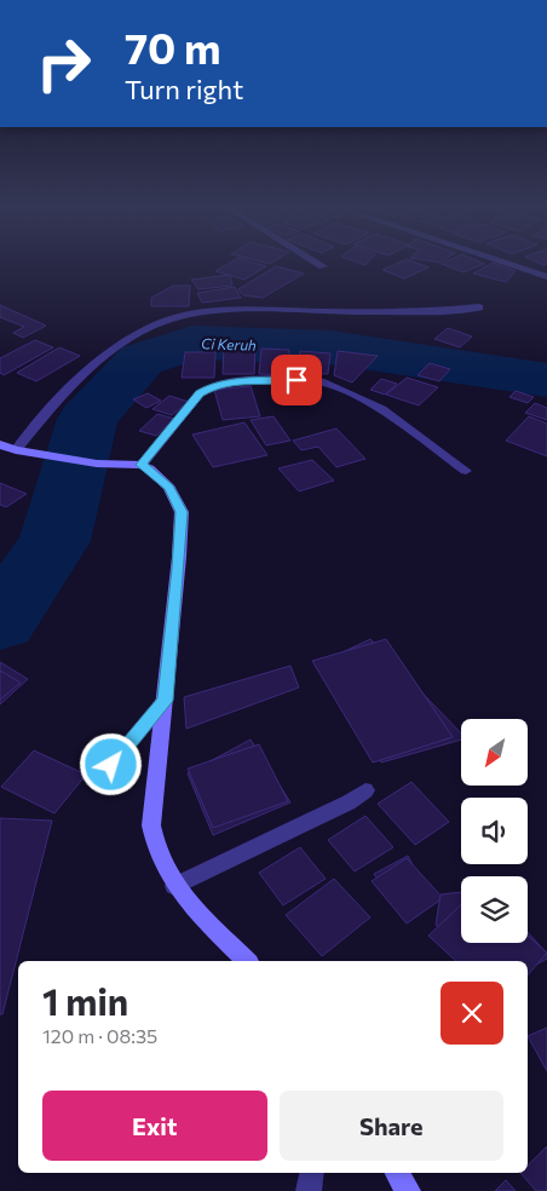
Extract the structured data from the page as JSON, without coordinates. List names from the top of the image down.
{
  "water": ["Ci Keruh"],
  "north": "bottom left",
  "page": {
    "turn": ["70 m", "Turn right"],
    "heading": ["1 min", "120 m · 08:35"],
    "buttons": ["Exit", "Share"]
  }
}
